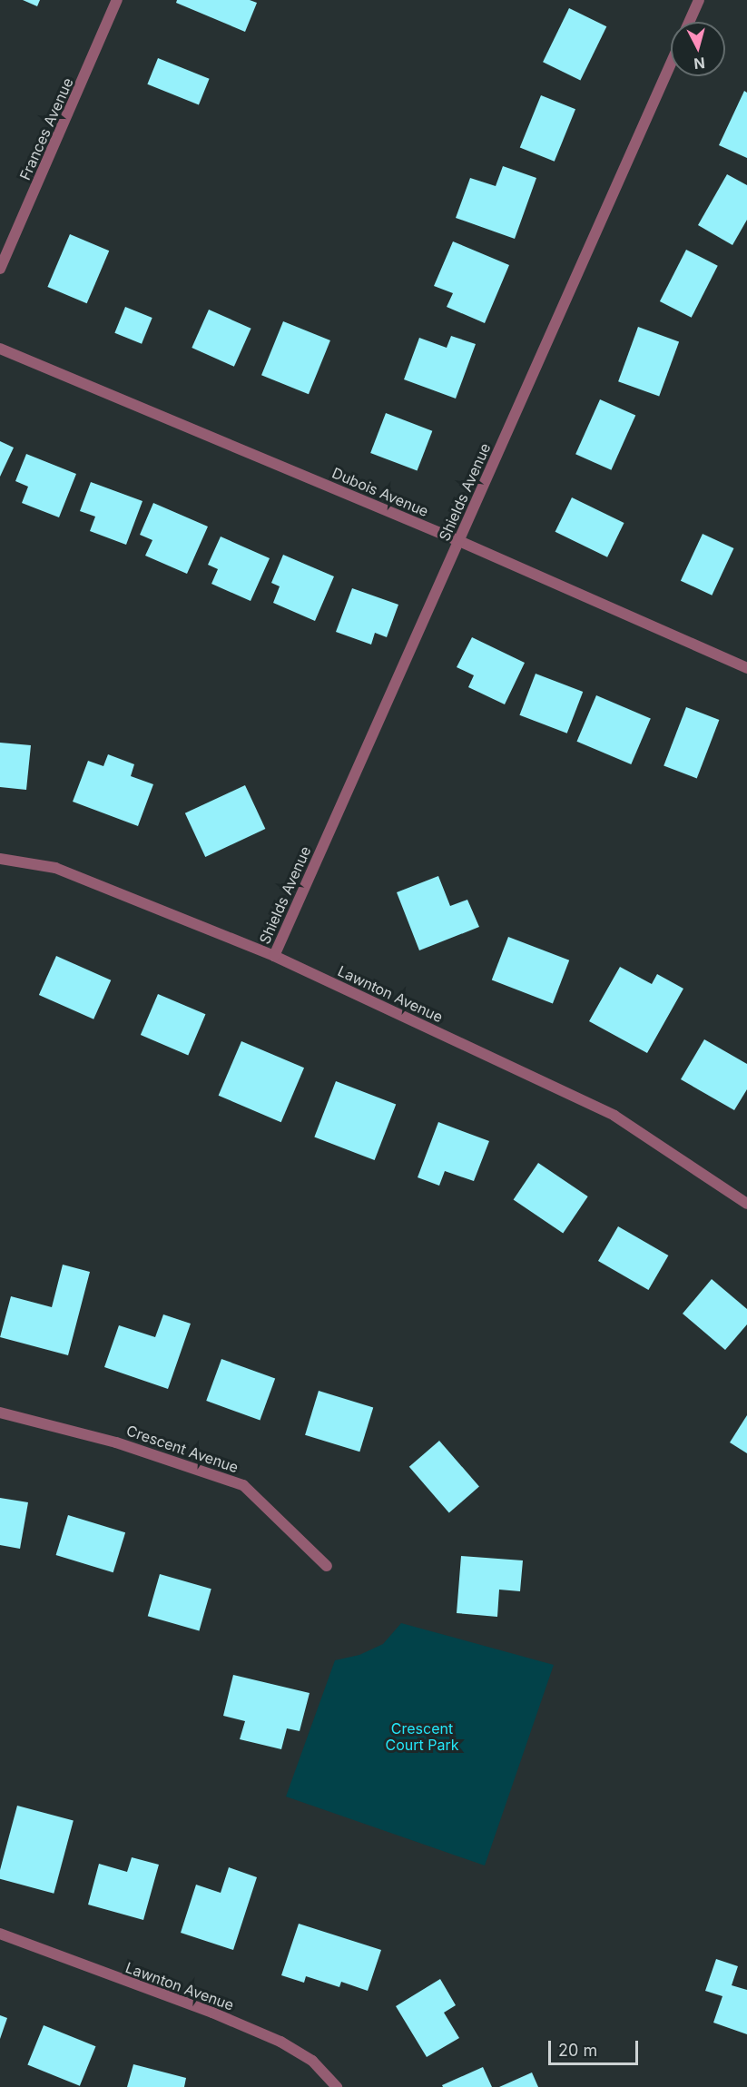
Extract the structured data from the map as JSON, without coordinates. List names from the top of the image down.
{
  "streets": {
    "street": [
      "Frances Avenue",
      "Dubois Avenue",
      "Shields Avenue",
      "Lawnton Avenue",
      "Crescent Avenue"
    ]
  },
  "crossings": [
    ["Dubois Avenue", "Shields Avenue"],
    ["Shields Avenue", "Lawnton Avenue"]
  ],
  "parks": ["Crescent Court Park"],
  "scale_bar": "20 m",
  "north": "bottom"
}
